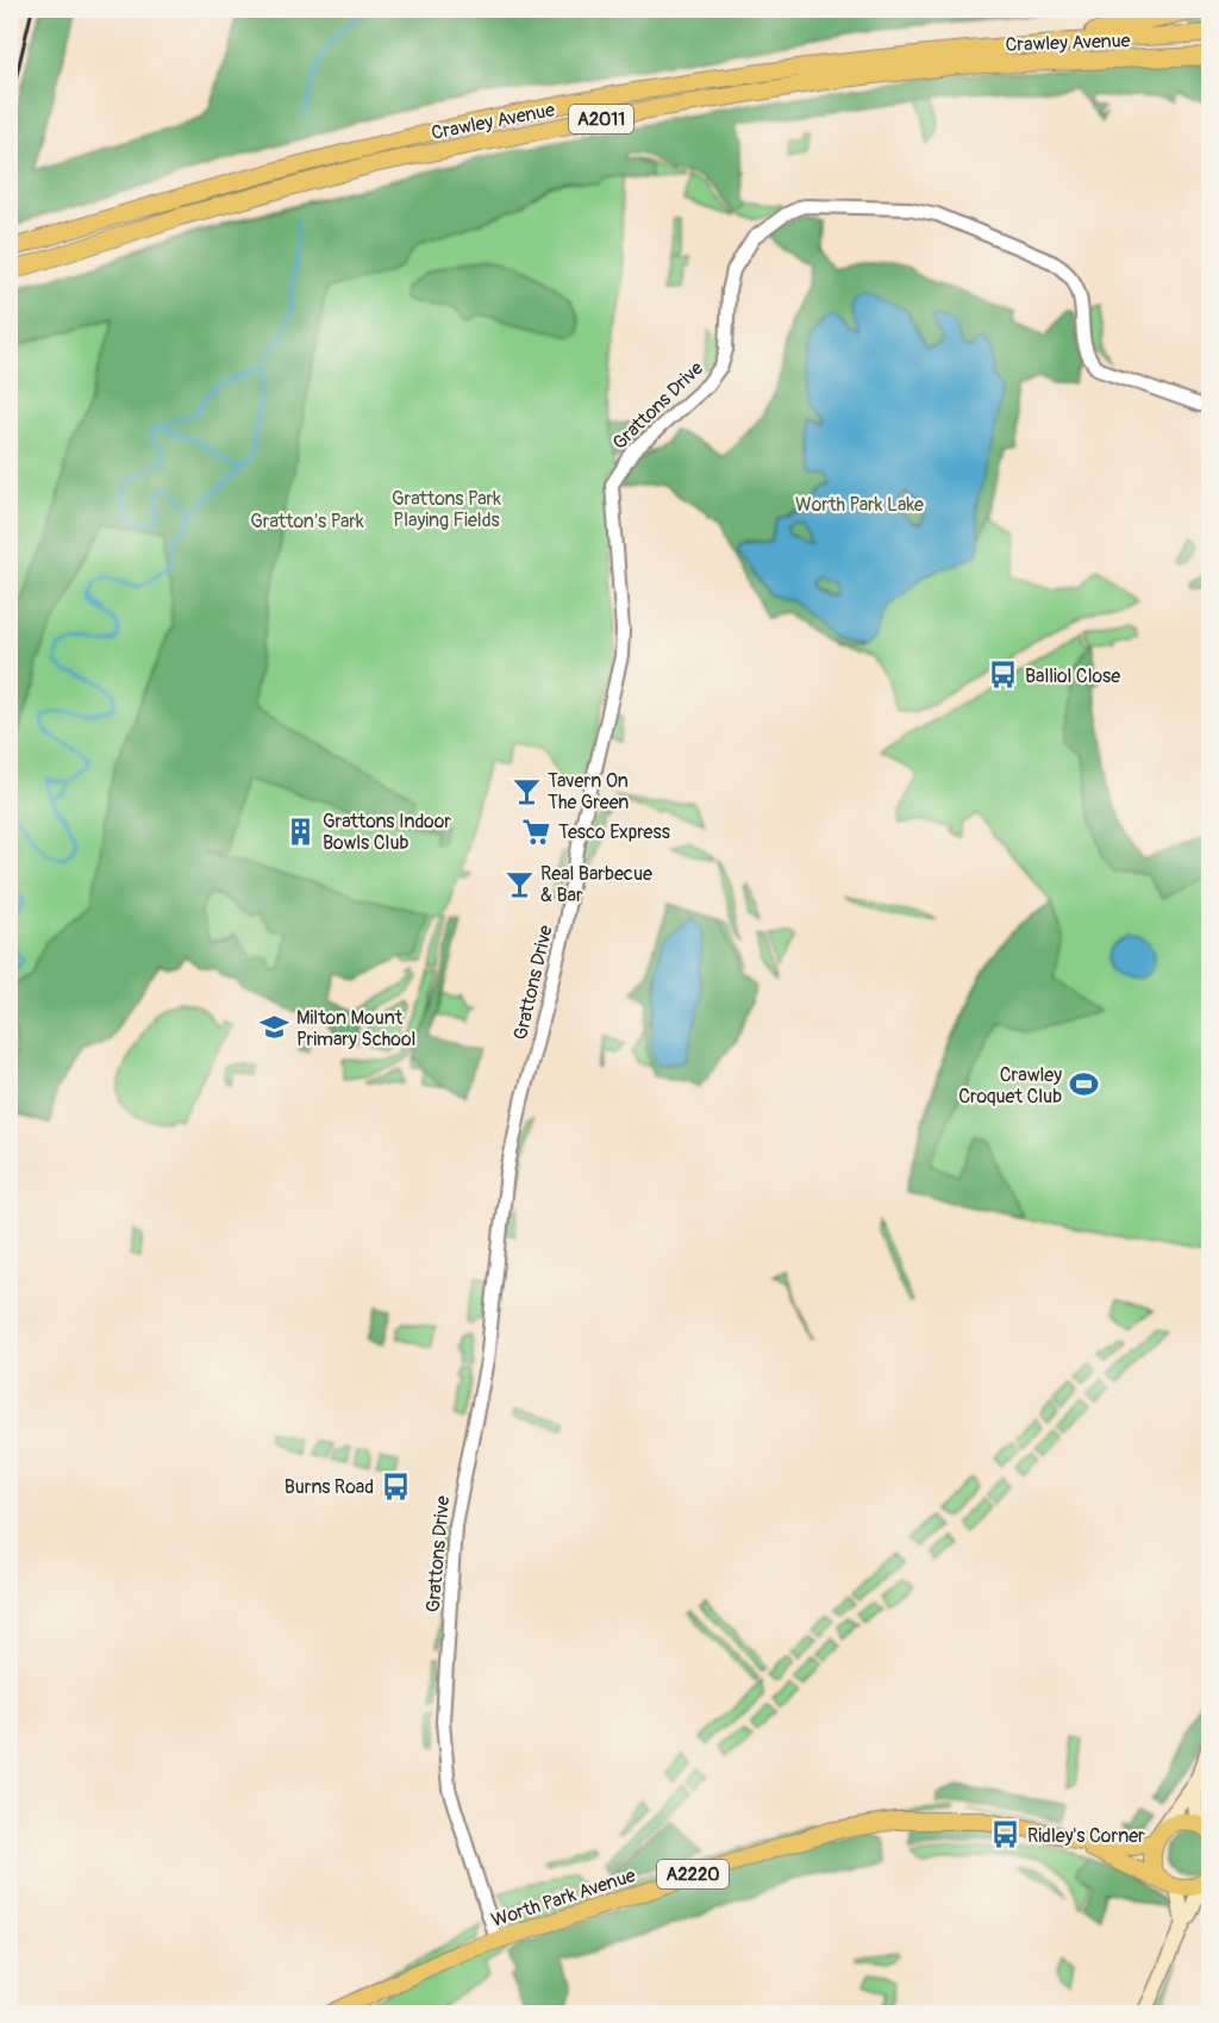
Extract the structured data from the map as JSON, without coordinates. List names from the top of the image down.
{
  "streets": {
    "main road": [
      "Crawley Avenue",
      "A2011",
      "A2220",
      "Worth Park Avenue"
    ],
    "street": ["Grattons Drive"]
  },
  "crossings": [
    ["Crawley Avenue", "A2011"],
    ["Grattons Drive", "Worth Park Avenue"]
  ],
  "parks": ["Grattons Park Playing Fields", "Worth Park Lake", "Gratton's Park"],
  "places": {
    "bus stop": ["Balliol Close", "Burns Road", "Ridley's Corner"],
    "bar": ["Tavern On The Green", "Real Barbecue & Bar"],
    "building": ["Grattons Indoor Bowls Club"],
    "supermarket": ["Tesco Express"],
    "school or university": ["Milton Mount Primary School"],
    "sports": ["Crawley Croquet Club"]
  }
}
